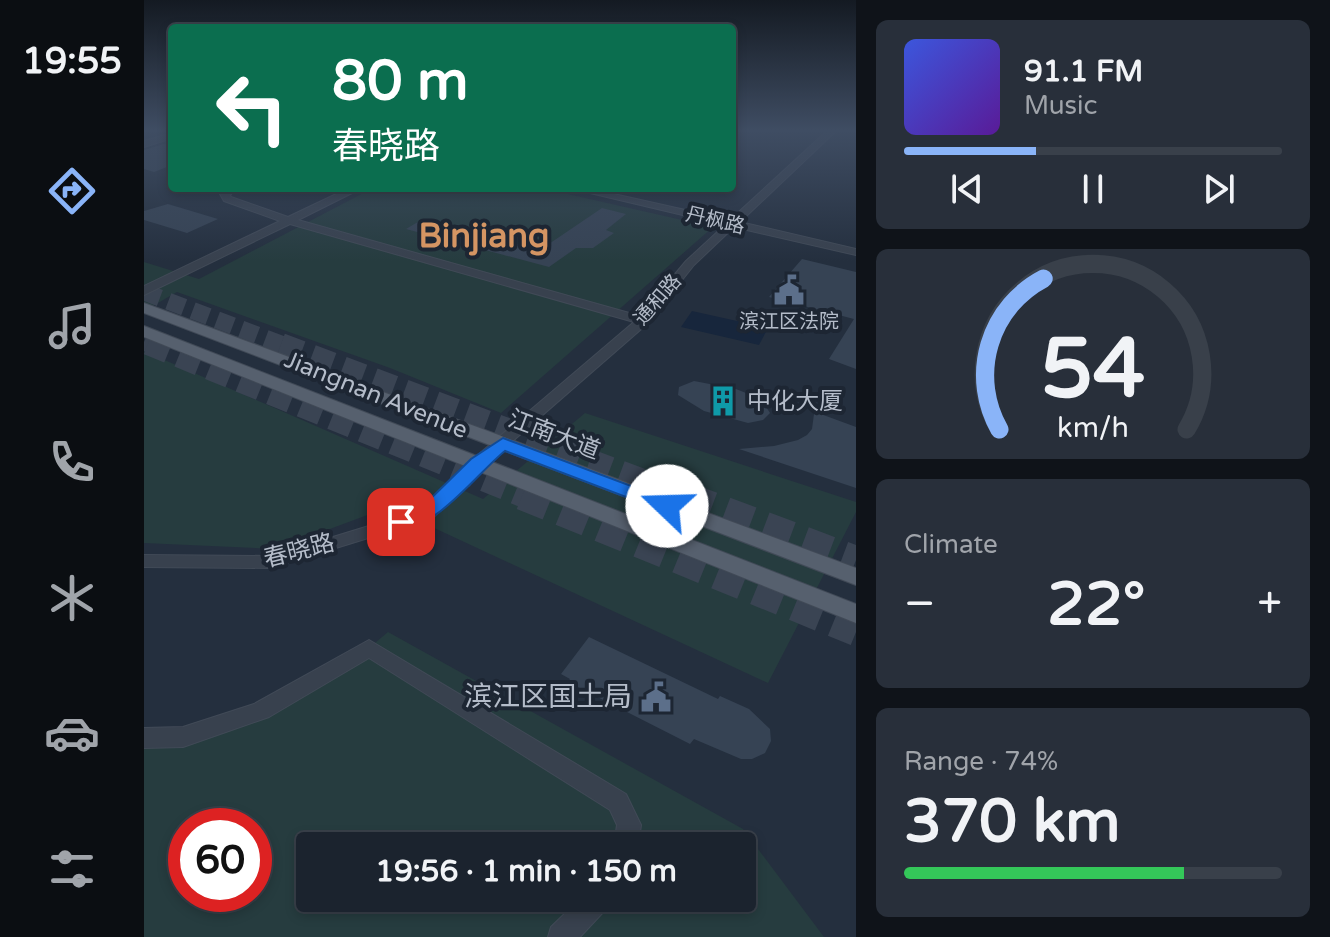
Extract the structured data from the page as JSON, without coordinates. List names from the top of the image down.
{
  "streets": {
    "main road": ["Jiangnan Avenue", "江南大道"],
    "street": ["丹枫路", "通和路", "春晓路"]
  },
  "crossings": [
    ["丹枫路", "通和路"],
    ["通和路", "Jiangnan Avenue"],
    ["通和路", "江南大道"],
    ["通和路", "春晓路"],
    ["Jiangnan Avenue", "春晓路"]
  ],
  "districts": ["Binjiang"],
  "places": {
    "public building": ["滨江区法院", "滨江区国土局"],
    "building": ["中化大厦"]
  },
  "page": {
    "tabs": "19:55",
    "turn": ["80 m", "春晓路"],
    "song": ["91.1 FM", "Music"],
    "tile": [
      "Climate",
      ["Range · 74%", "370 km"]
    ],
    "heat": ["−", "22°", "+"],
    "limit": "60",
    "trip": "19:56 · 1 min · 150 m",
    "gauge": ["54", "km/h"]
  }
}
